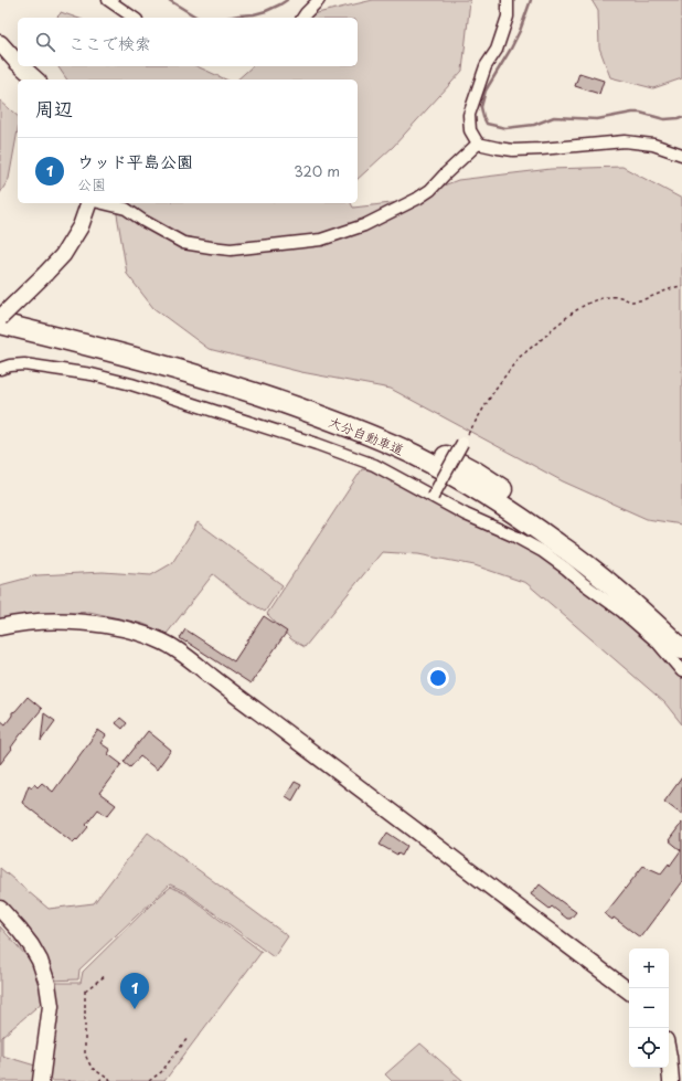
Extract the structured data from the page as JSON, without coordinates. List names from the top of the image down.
{
  "streets": {
    "highway": ["大分自動車道"]
  },
  "page": {
    "search": "ここで検索",
    "heading": "周辺",
    "list": [
      {
        "mark": "1",
        "name": "ウッド平島公園",
        "note": "公園",
        "value": "320 m"
      }
    ],
    "map_buttons": ["+", "−"],
    "pins": "1"
  }
}
